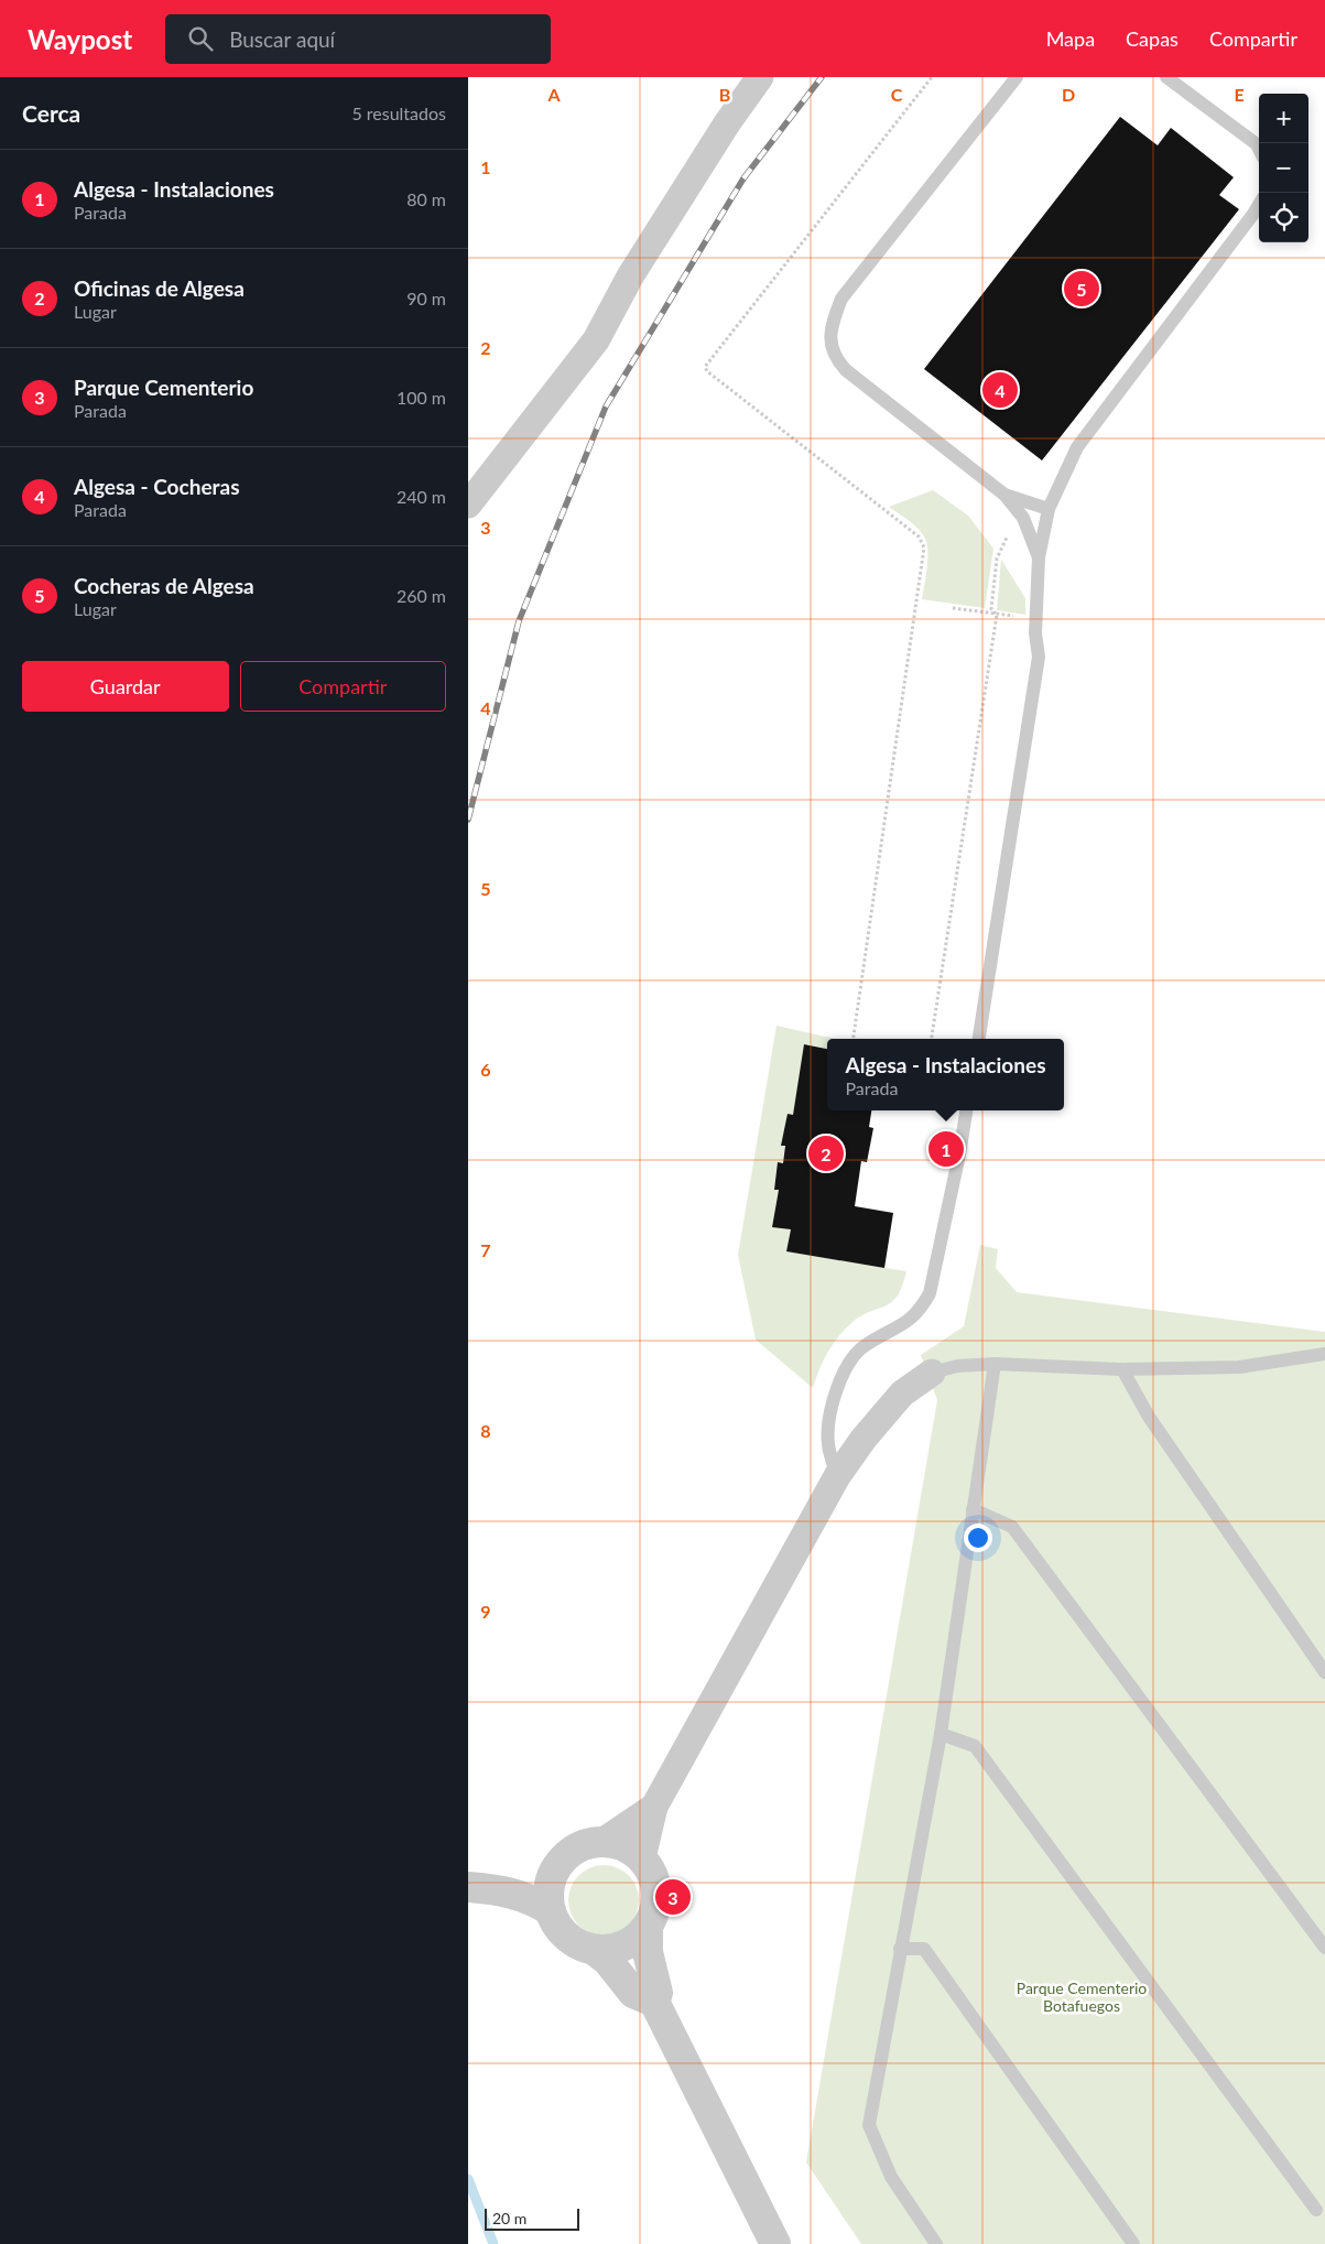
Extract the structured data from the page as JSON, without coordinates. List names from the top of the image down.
{
  "parks": ["Parque Cementerio Botafuegos"],
  "scale_bar": "20 m",
  "page": {
    "header": "Waypost",
    "search": "Buscar aquí",
    "nav": ["Mapa", "Capas", "Compartir"],
    "heading": ["Cerca", "5 resultados"],
    "map_buttons": ["+", "−"],
    "list": [
      {
        "mark": "1",
        "name": "Algesa - Instalaciones",
        "note": "Parada",
        "value": "80 m"
      },
      {
        "mark": "2",
        "name": "Oficinas de Algesa",
        "note": "Lugar",
        "value": "90 m"
      },
      {
        "mark": "3",
        "name": "Parque Cementerio",
        "note": "Parada",
        "value": "100 m"
      },
      {
        "mark": "4",
        "name": "Algesa - Cocheras",
        "note": "Parada",
        "value": "240 m"
      },
      {
        "mark": "5",
        "name": "Cocheras de Algesa",
        "note": "Lugar",
        "value": "260 m"
      }
    ],
    "pins": [
      "5",
      "4",
      "1",
      "2",
      "3"
    ],
    "buttons": ["Guardar", "Compartir"],
    "popup": ["Algesa - Instalaciones", "Parada"],
    "scale": "20 m"
  },
  "grid": {
    "columns": [
      "A",
      "B",
      "C",
      "D",
      "E"
    ],
    "rows": [
      "1",
      "2",
      "3",
      "4",
      "5",
      "6",
      "7",
      "8",
      "9"
    ]
  }
}
